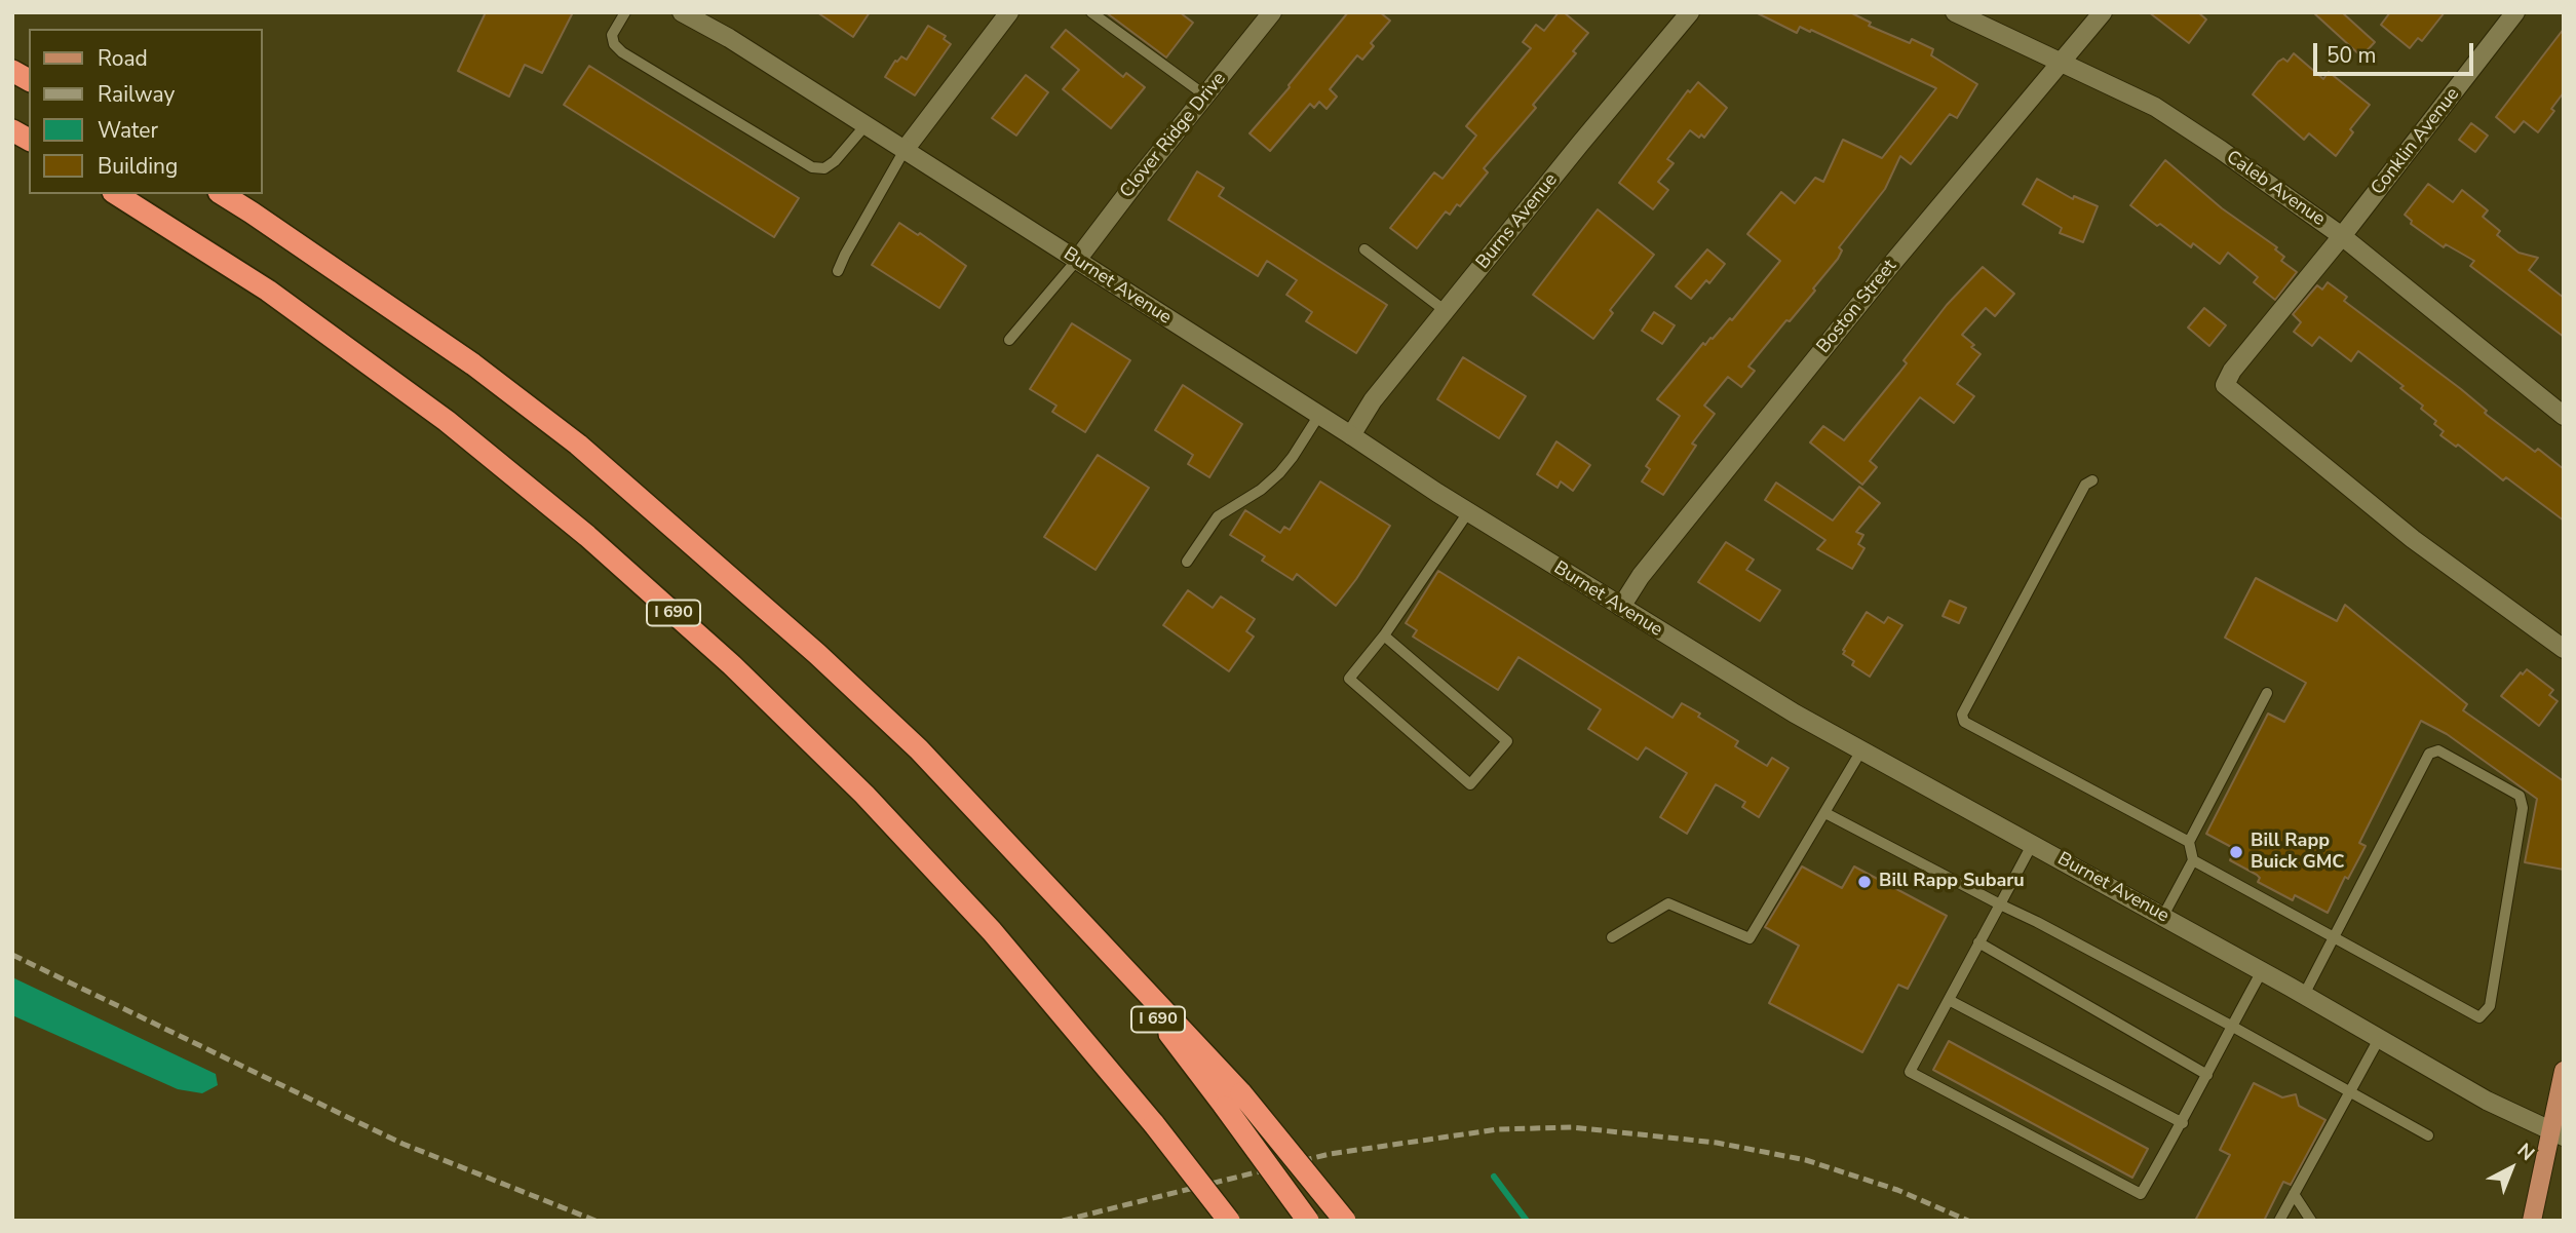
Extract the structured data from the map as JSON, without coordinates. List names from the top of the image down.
{
  "streets": {
    "highway": ["I 690"],
    "street": [
      "Clover Ridge Drive",
      "Conklin Avenue",
      "Caleb Avenue",
      "Burns Avenue",
      "Burnet Avenue",
      "Boston Street"
    ]
  },
  "crossings": [
    ["Clover Ridge Drive", "Burnet Avenue"],
    ["Conklin Avenue", "Caleb Avenue"],
    ["Caleb Avenue", "Boston Street"],
    ["Burns Avenue", "Burnet Avenue"],
    ["Burnet Avenue", "Boston Street"]
  ],
  "places": ["Bill Rapp Buick GMC", "Bill Rapp Subaru"],
  "legend": [
    "Road",
    "Railway",
    "Water",
    "Building"
  ],
  "scale_bar": "50 m",
  "north": "top right"
}
